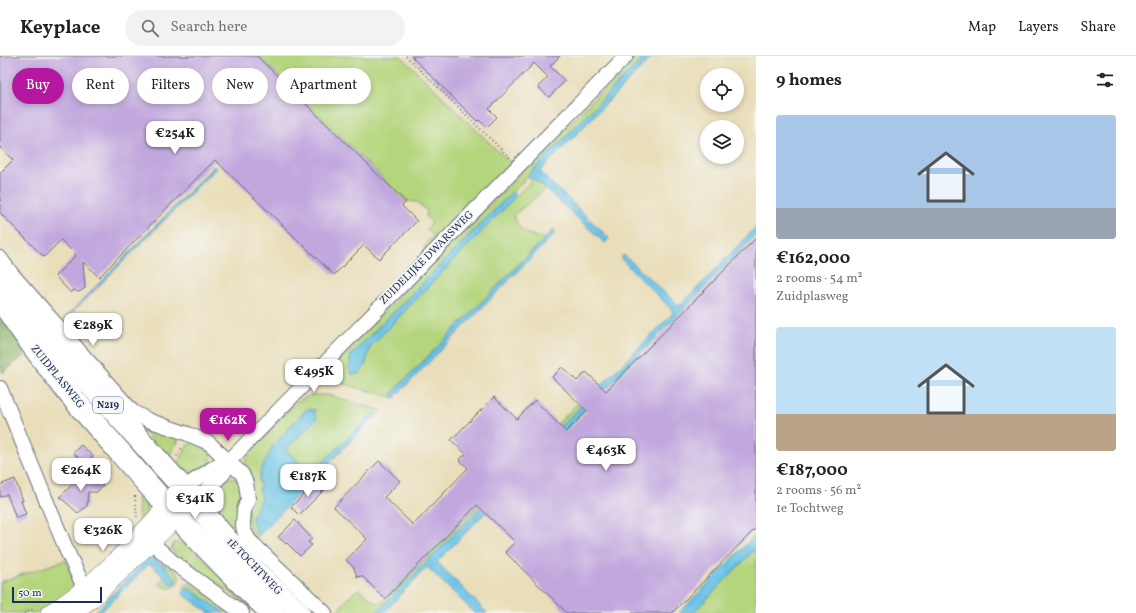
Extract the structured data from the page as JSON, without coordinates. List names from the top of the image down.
{
  "streets": {
    "main road": ["ZUIDPLASWEG", "N219", "1E TOCHTWEG"],
    "street": ["ZUIDELIJKE DWARSWEG"]
  },
  "crossings": [
    ["ZUIDELIJKE DWARSWEG", "ZUIDPLASWEG"],
    ["ZUIDELIJKE DWARSWEG", "1E TOCHTWEG"],
    ["ZUIDPLASWEG", "1E TOCHTWEG"]
  ],
  "scale_bar": "50 m",
  "page": {
    "header": "Keyplace",
    "search": "Search here",
    "nav": ["Map", "Layers", "Share"],
    "heading": "9 homes",
    "chip": [
      "Buy",
      "Rent",
      "Filters",
      "New",
      "Apartment"
    ],
    "list": [
      {
        "name": "€162,000",
        "note": "2 rooms · 54 m² · Zuidplasweg"
      },
      {
        "name": "€187,000",
        "note": "2 rooms · 56 m² · 1e Tochtweg"
      }
    ],
    "price": [
      "€254K",
      "€289K",
      "€495K",
      "€162K",
      "€463K",
      "€264K",
      "€187K",
      "€341K",
      "€326K"
    ],
    "scale": "50 m"
  }
}
